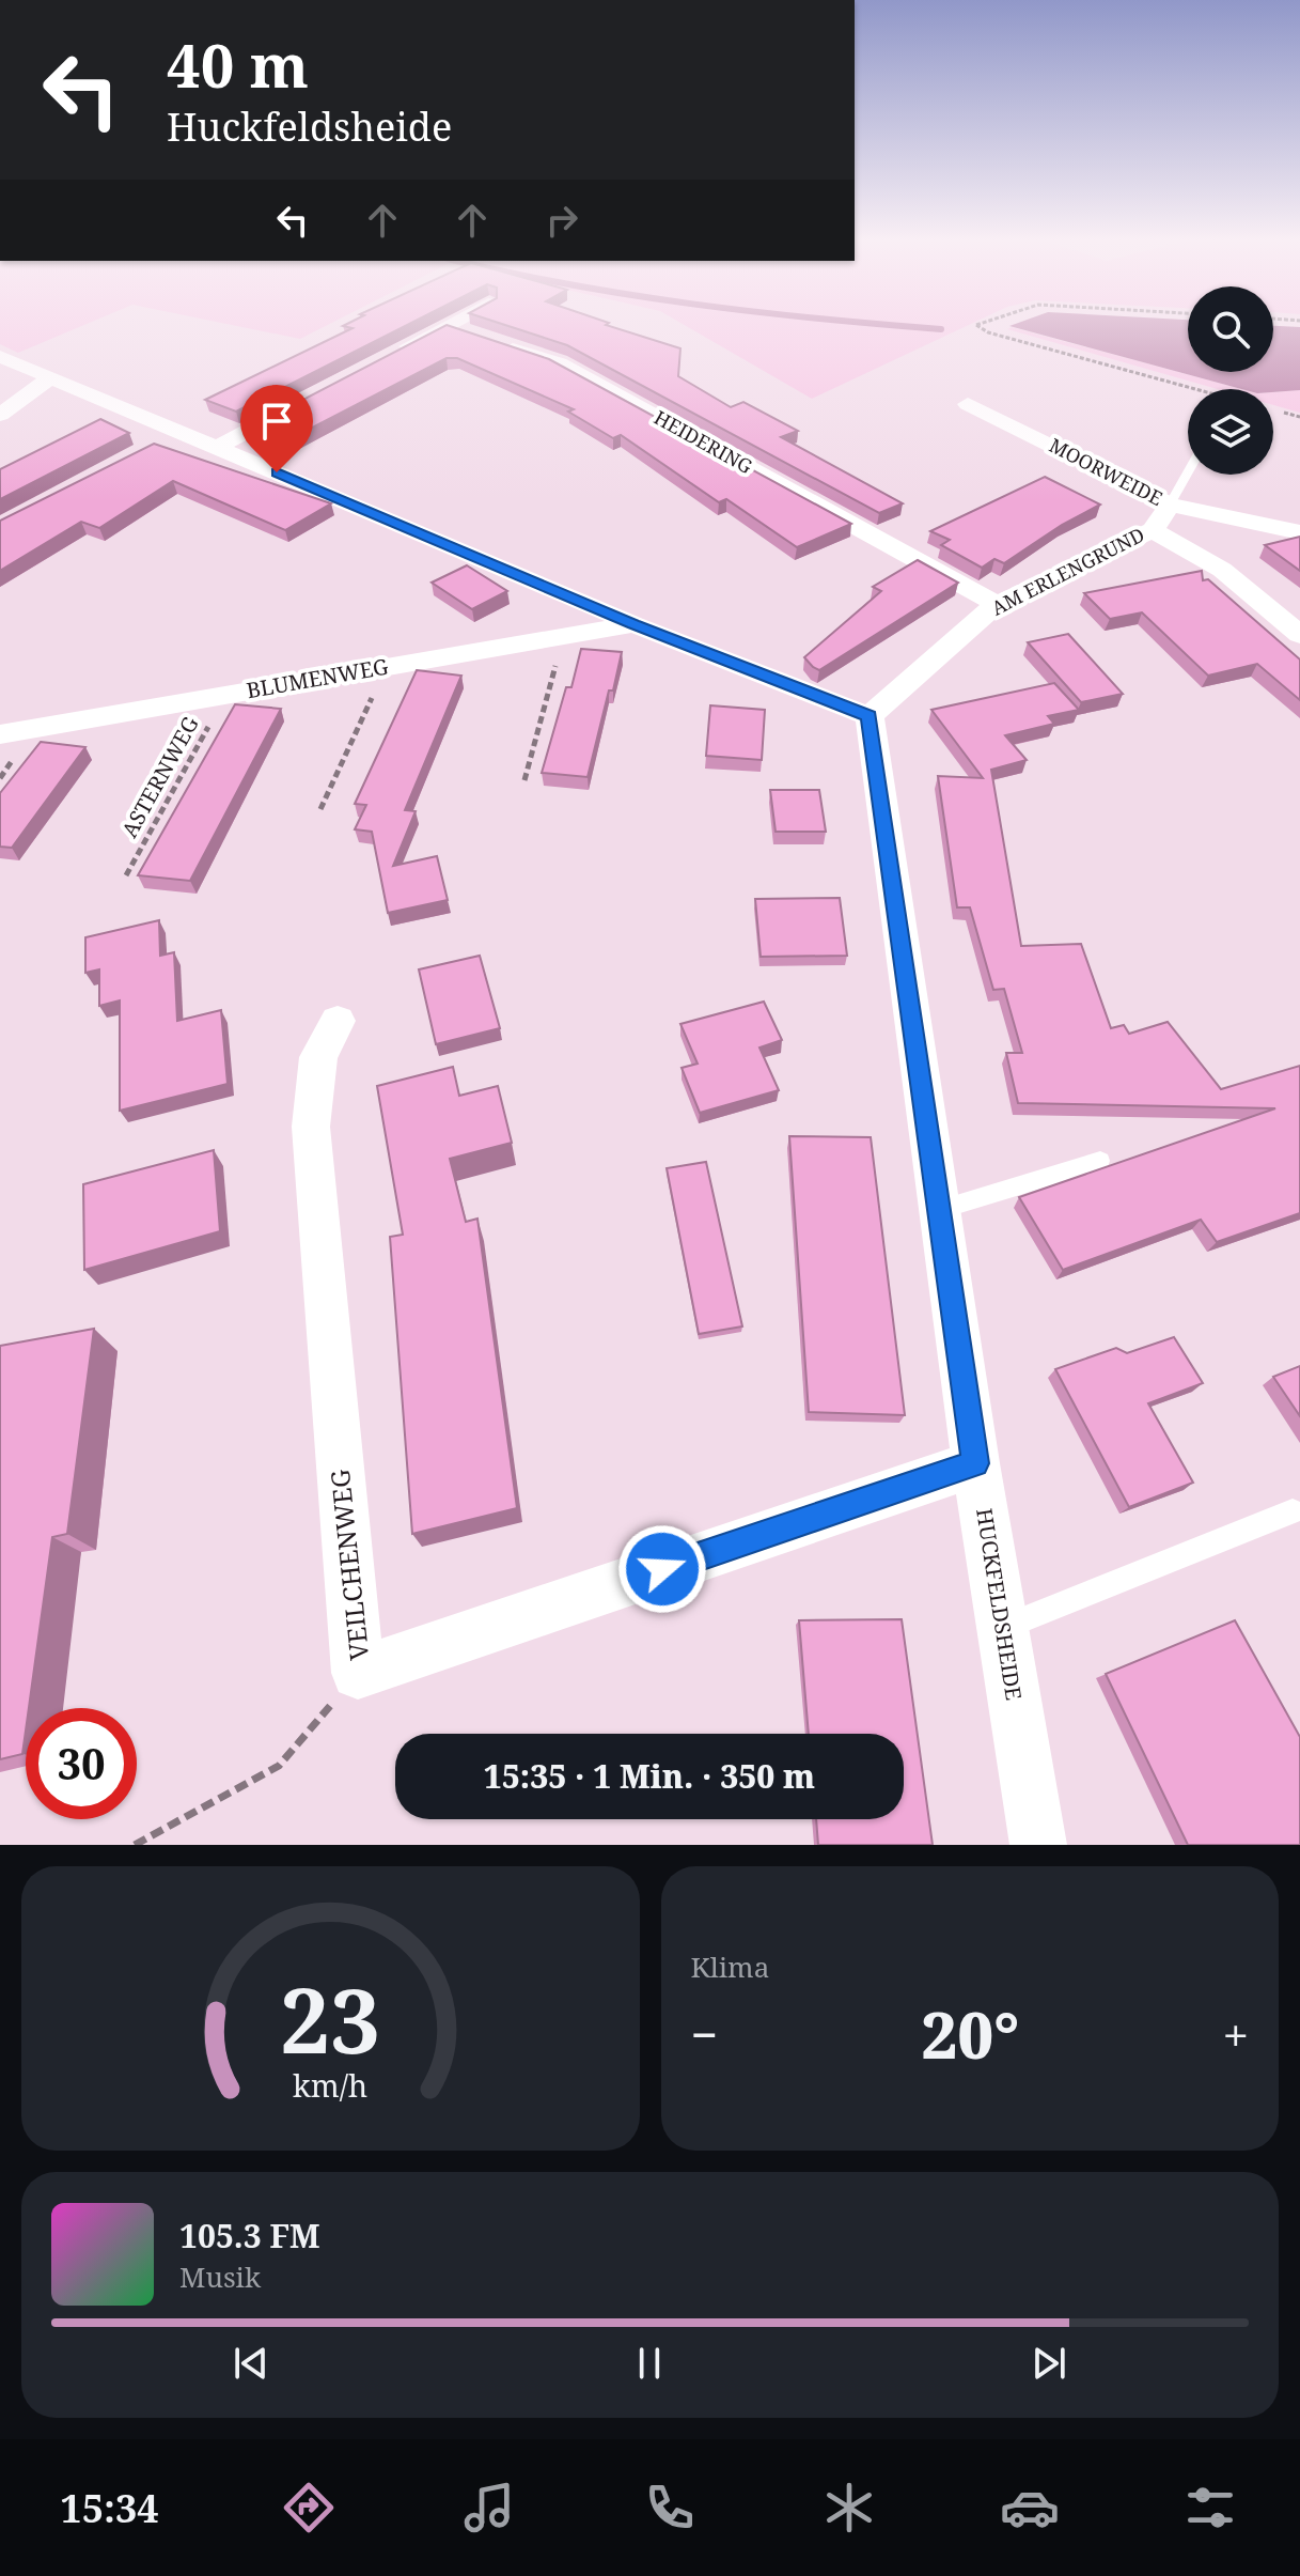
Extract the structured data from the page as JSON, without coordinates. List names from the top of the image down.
{
  "streets": {
    "street": [
      "HEIDERING",
      "MOORWEIDE",
      "AM ERLENGRUND",
      "BLUMENWEG",
      "VEILCHENWEG",
      "HUCKFELDSHEIDE"
    ],
    "path": ["ASTERNWEG"]
  },
  "crossings": [
    ["HEIDERING", "AM ERLENGRUND"],
    ["MOORWEIDE", "AM ERLENGRUND"],
    ["AM ERLENGRUND", "HUCKFELDSHEIDE"],
    ["BLUMENWEG", "ASTERNWEG"],
    ["VEILCHENWEG", "HUCKFELDSHEIDE"]
  ],
  "page": {
    "turn": ["40 m", "Huckfeldsheide"],
    "limit": "30",
    "trip": "15:35 · 1 Min. · 350 m",
    "tile": "Klima",
    "heat": ["−", "20°", "+"],
    "song": ["105.3 FM", "Musik"],
    "tabs": "15:34",
    "gauge": ["23", "km/h"]
  }
}
